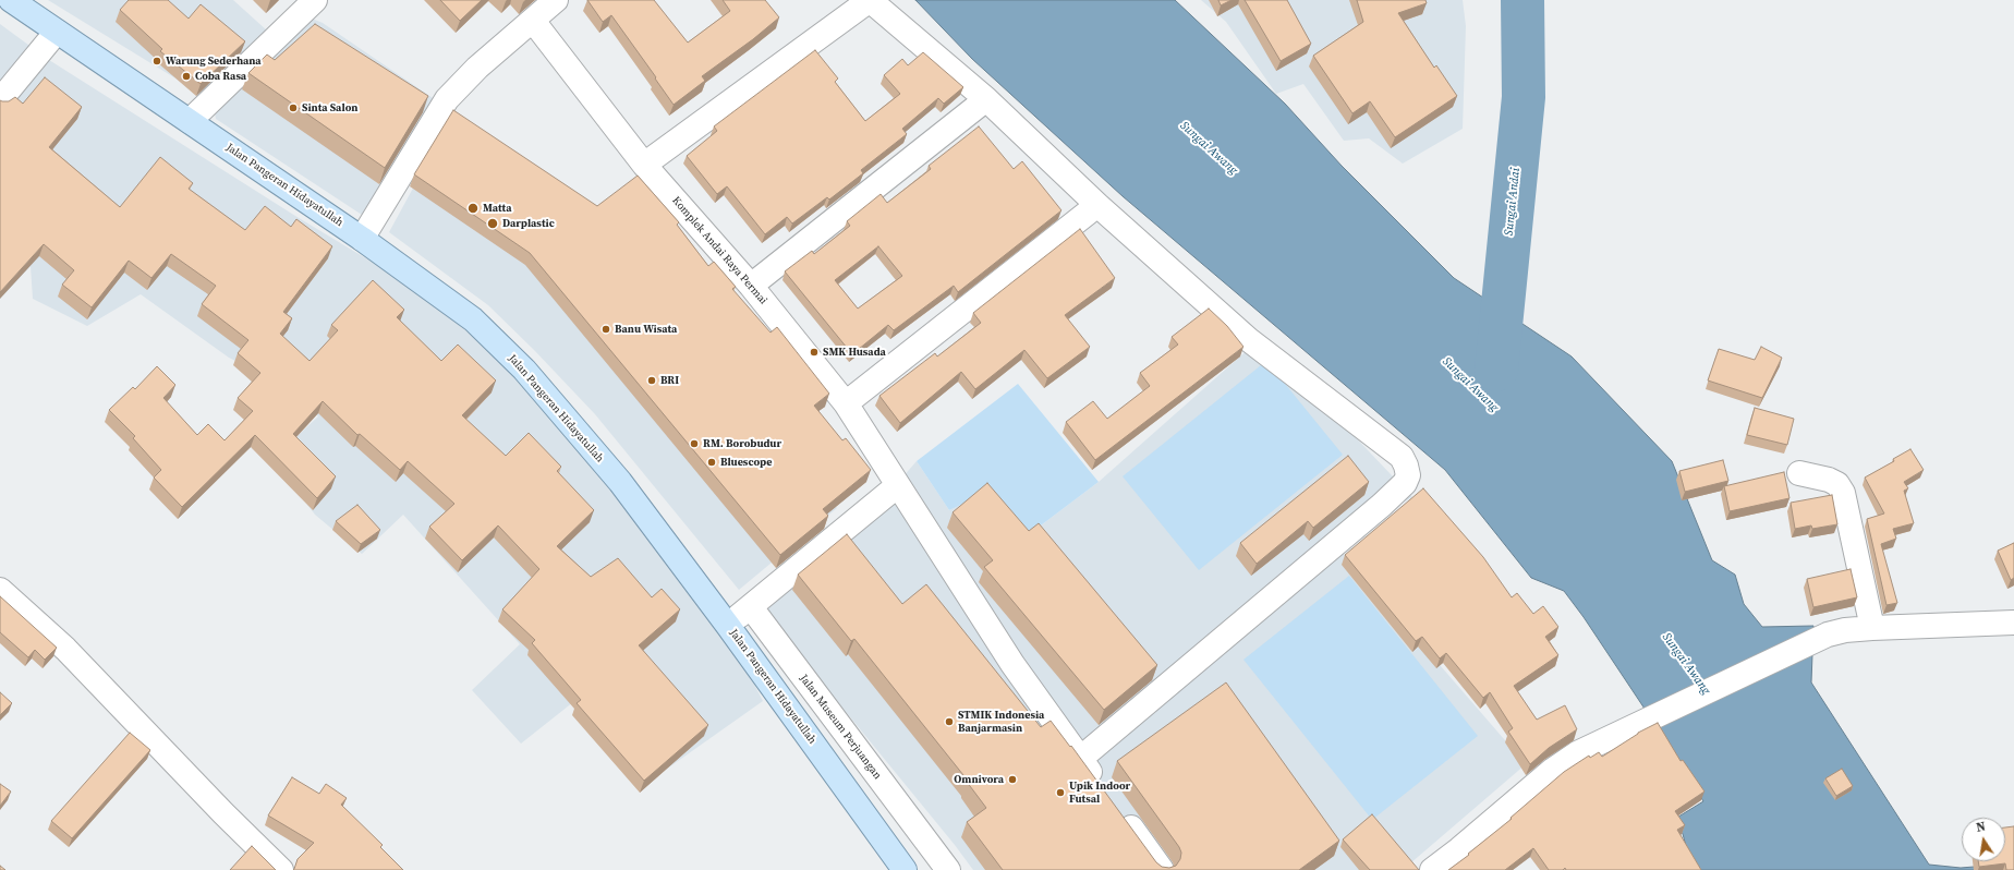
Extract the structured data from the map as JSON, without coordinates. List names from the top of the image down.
{
  "streets": {
    "main road": ["Jalan Pangeran Hidayatullah"],
    "street": ["Komplek Andai Raya Permai", "Jalan Museum Perjuangan"]
  },
  "water": ["Sungai Awang", "Sungai Andai"],
  "places": [
    "Warung Sederhana",
    "Coba Rasa",
    "Sinta Salon",
    "Matta",
    "Darplastic",
    "Banu Wisata",
    "SMK Husada",
    "BRI",
    "RM. Borobudur",
    "Bluescope",
    "STMIK Indonesia Banjarmasin",
    "Omnivora",
    "Upik Indoor Futsal"
  ],
  "north": "top"
}
